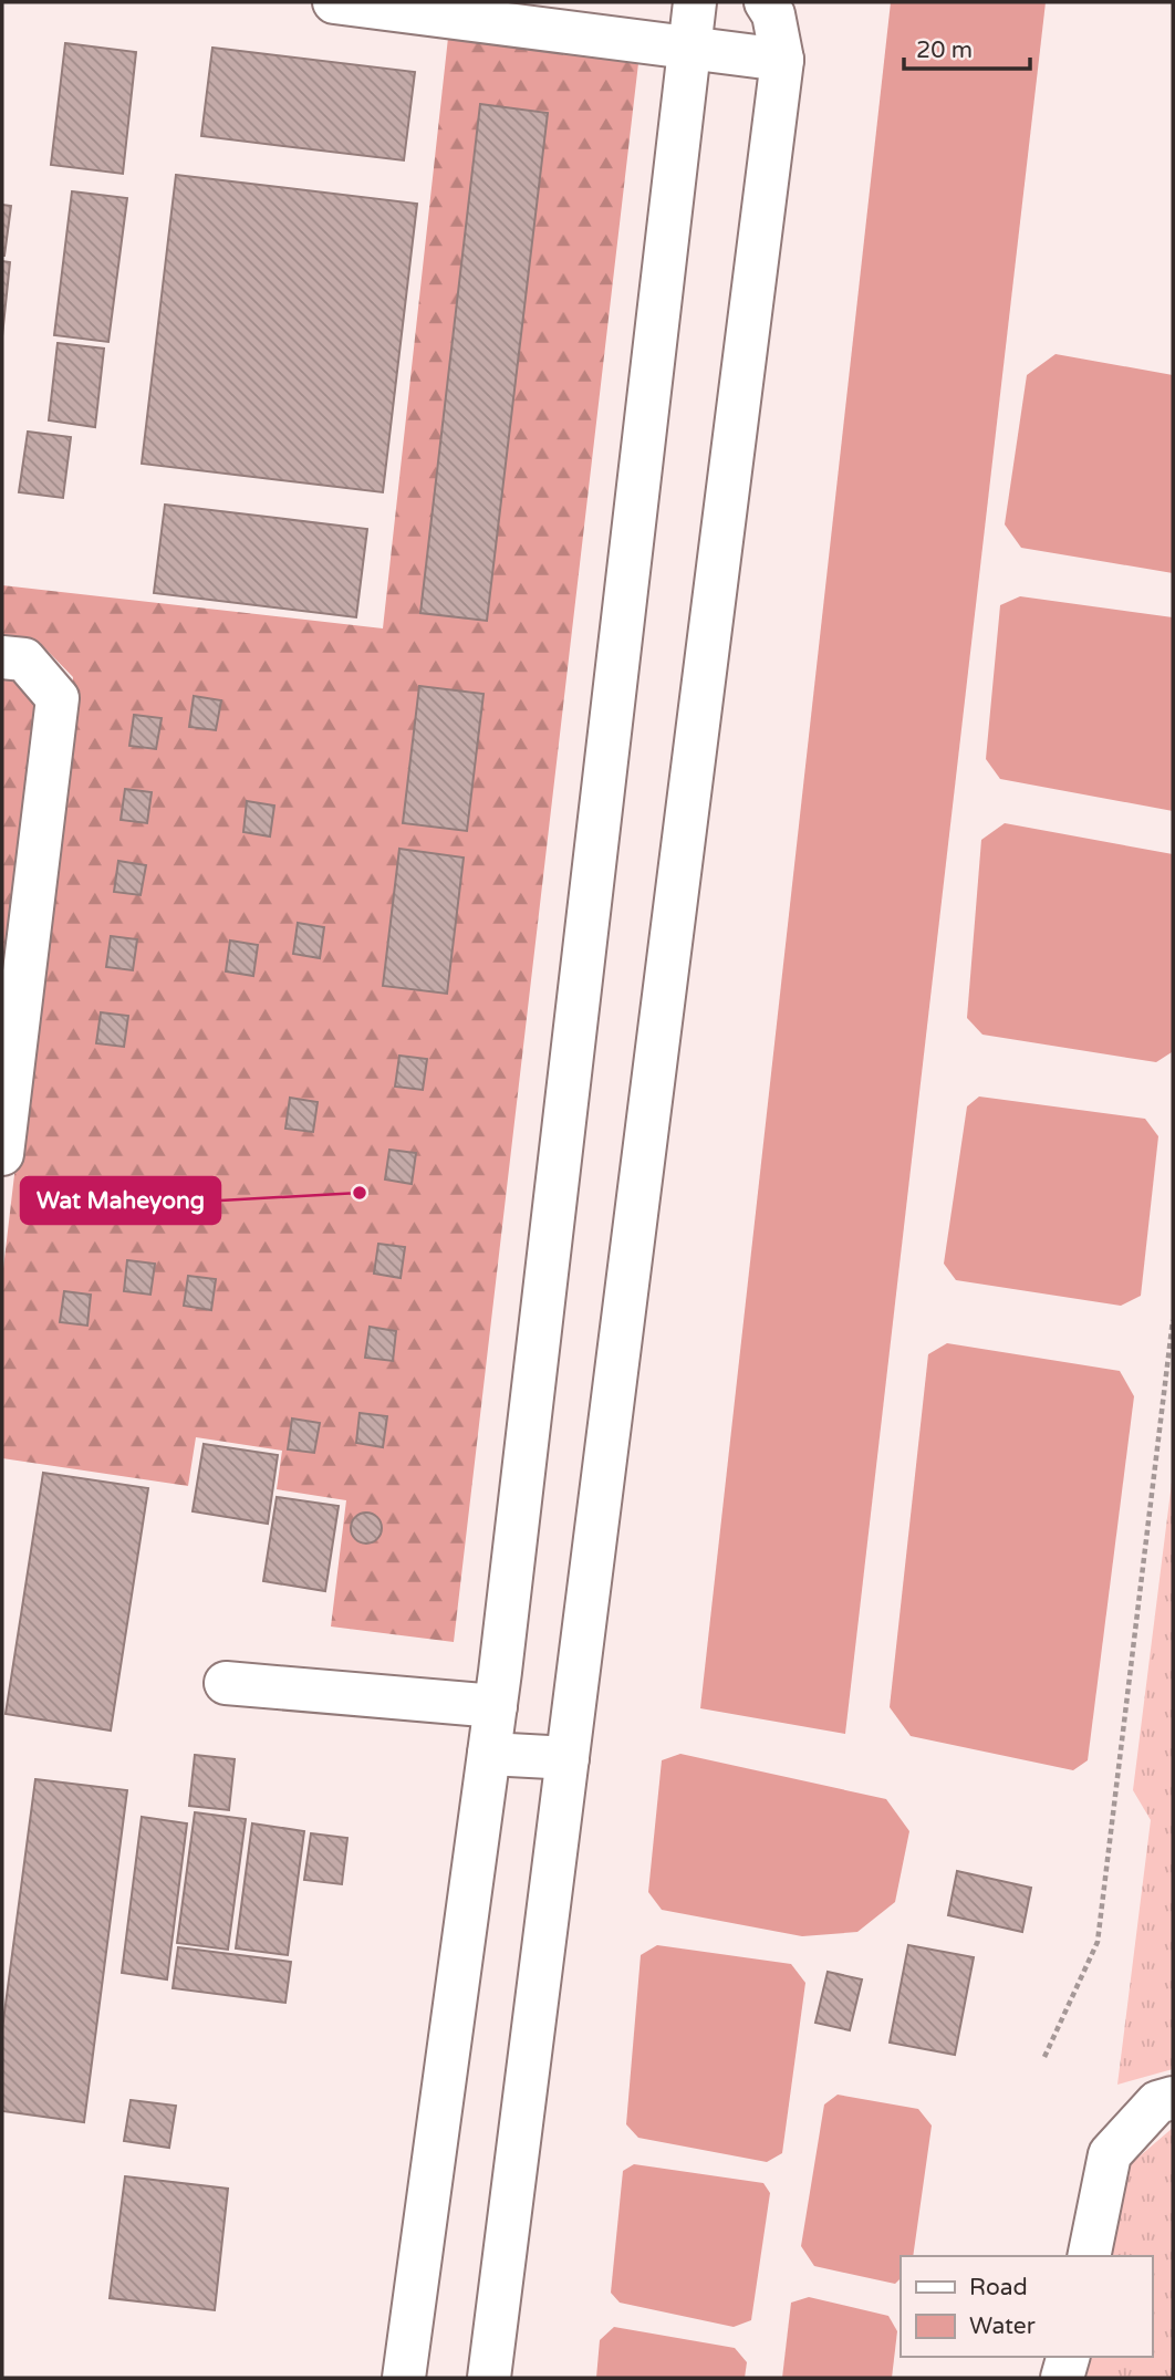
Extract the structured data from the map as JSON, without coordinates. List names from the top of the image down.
{
  "places": ["Wat Maheyong"],
  "legend": ["Road", "Water"],
  "scale_bar": "20 m"
}
